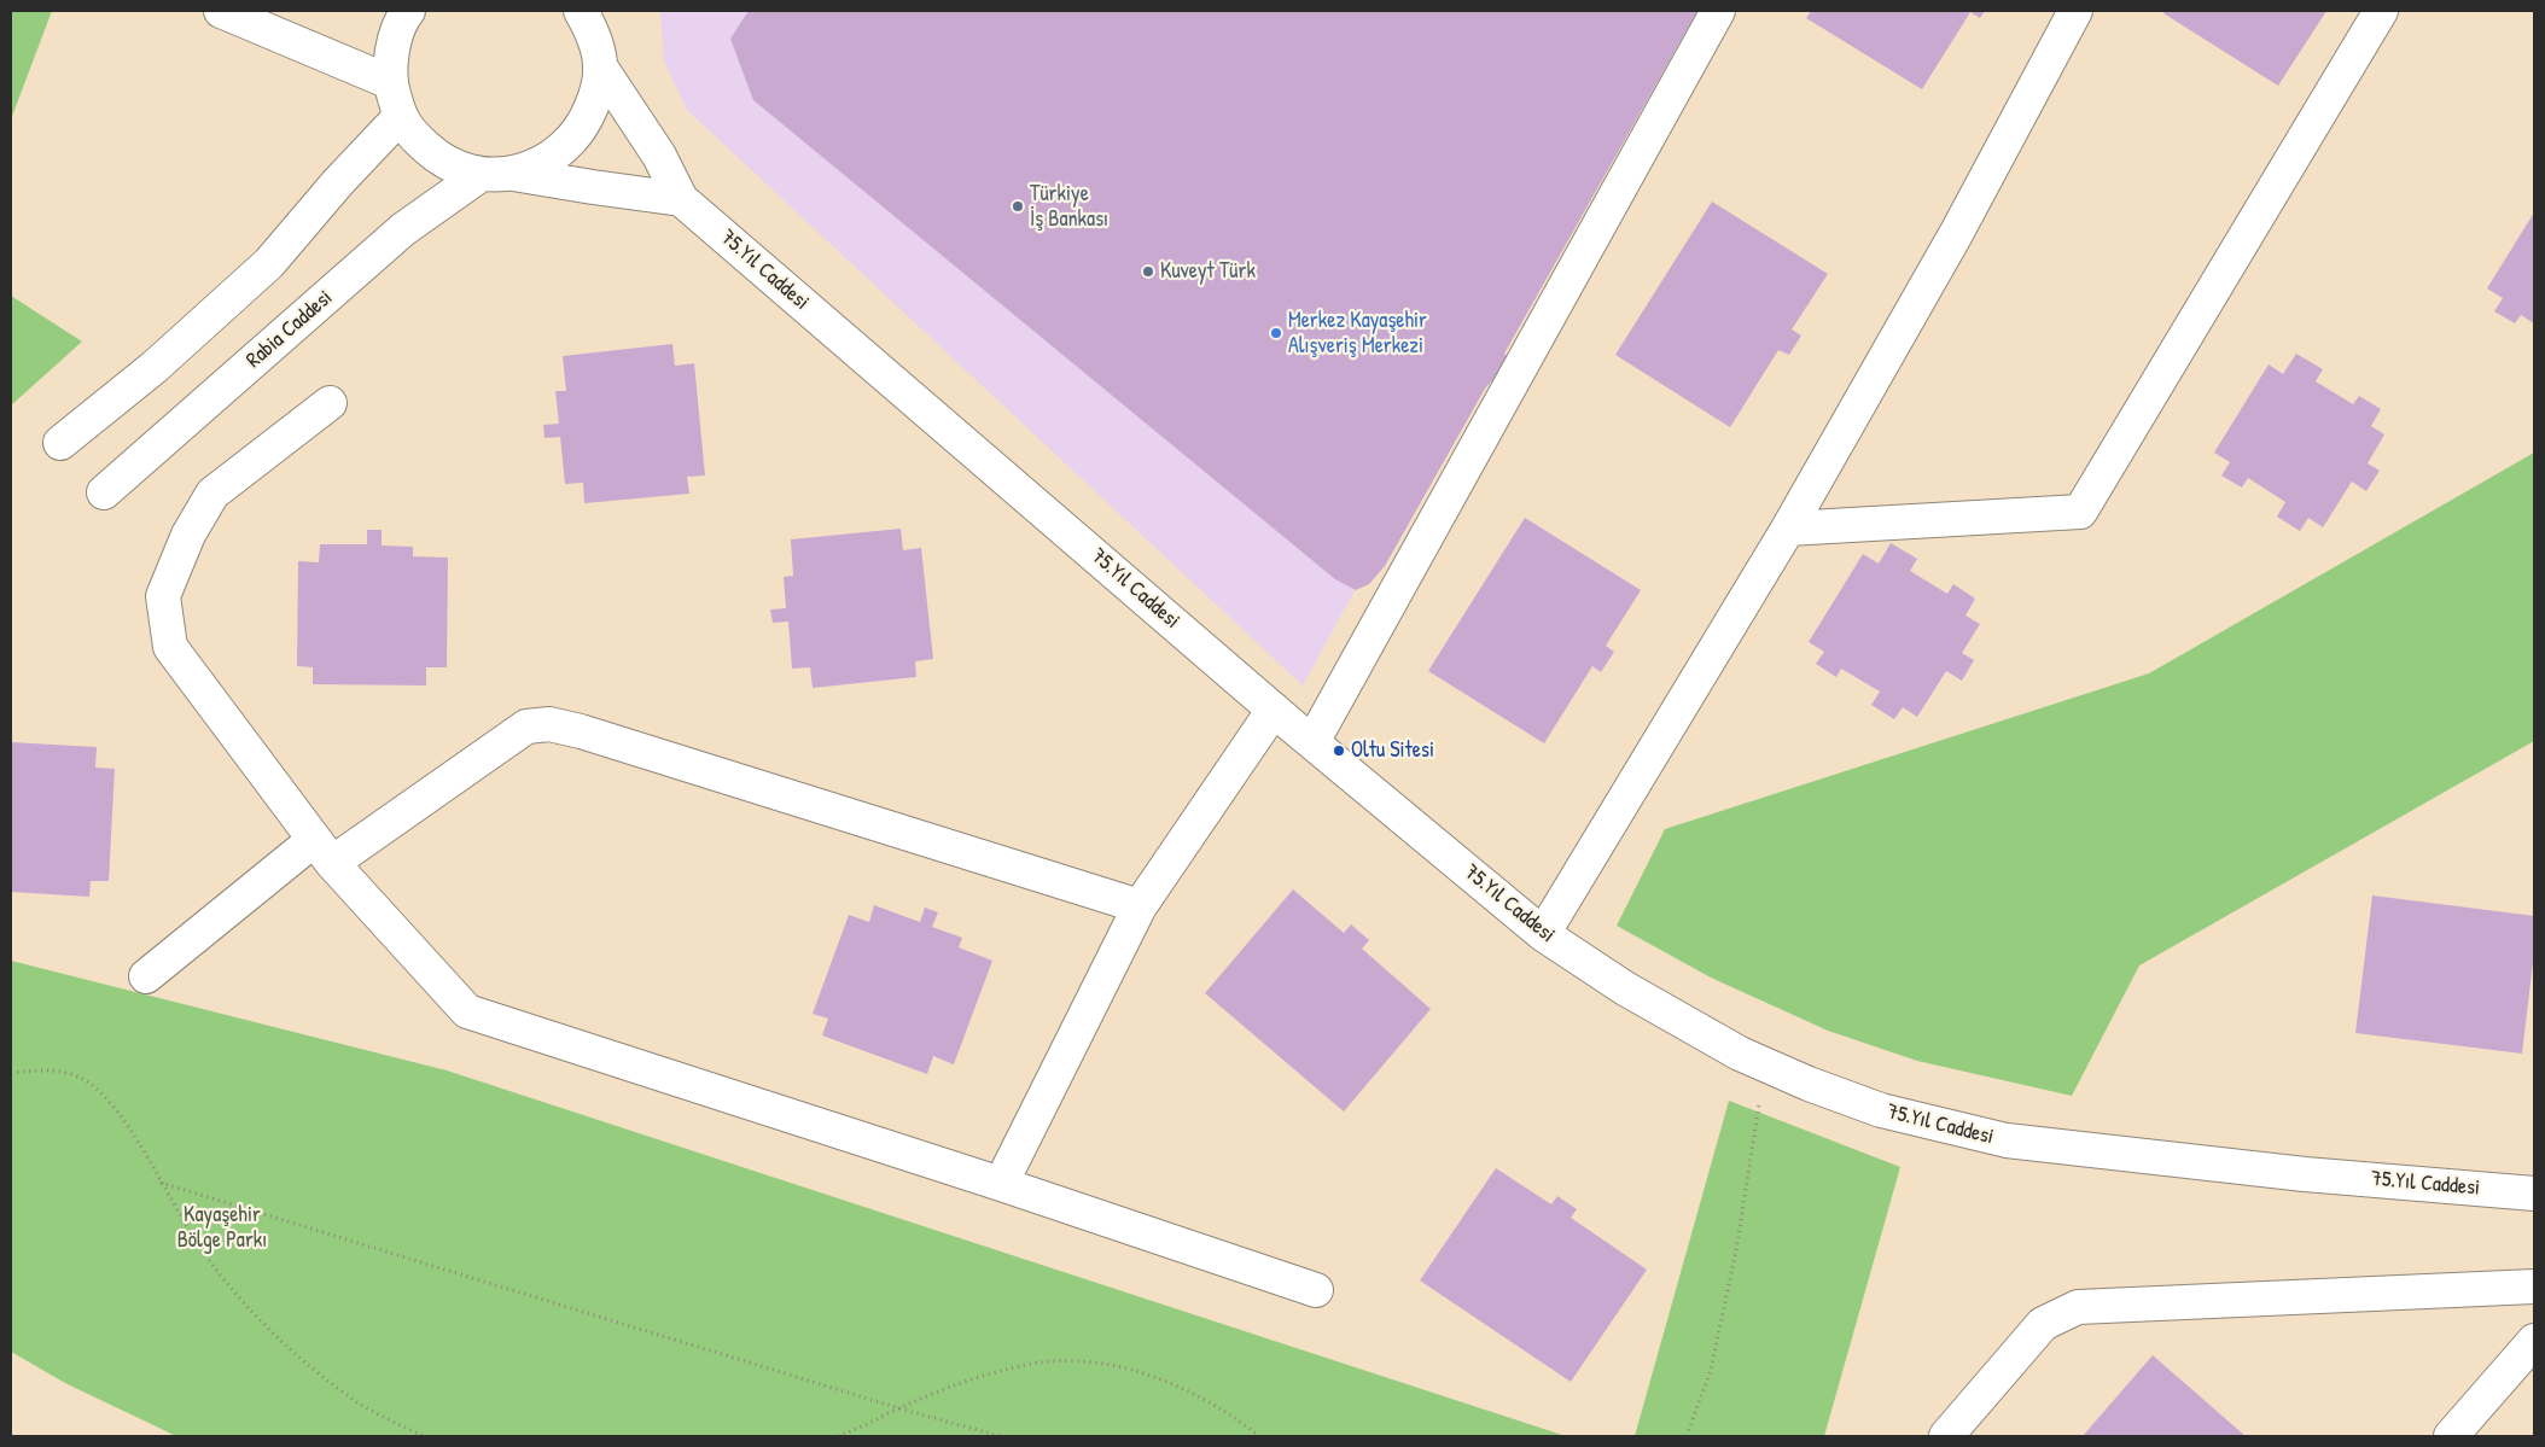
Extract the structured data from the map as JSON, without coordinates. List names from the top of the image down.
{
  "streets": {
    "street": ["75.Yıl Caddesi", "Rabia Caddesi"]
  },
  "parks": ["Kayaşehir Bölge Parkı"],
  "places": [
    "Türkiye İş Bankası",
    "Kuveyt Türk",
    "Merkez Kayaşehir Alışveriş Merkezi",
    "Oltu Sitesi"
  ]
}
